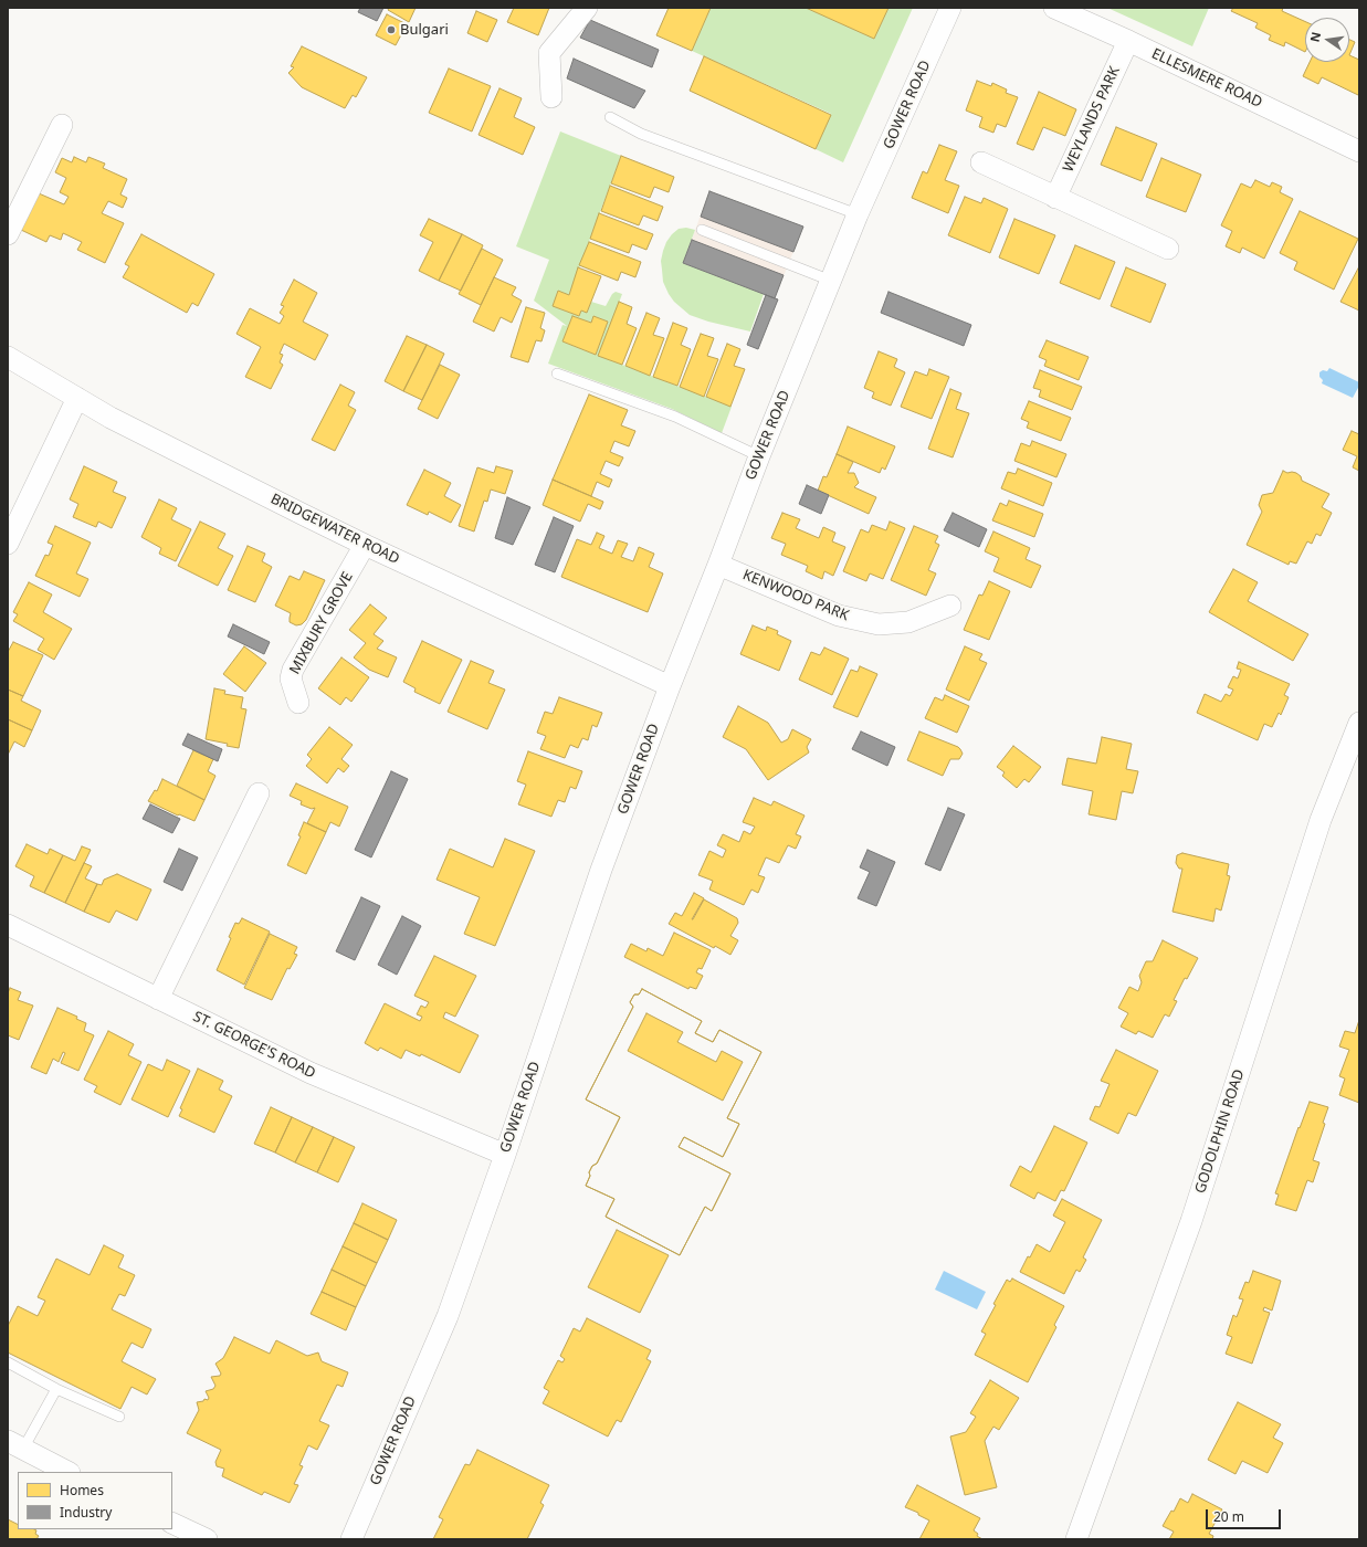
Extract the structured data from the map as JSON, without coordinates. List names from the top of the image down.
{
  "streets": {
    "street": [
      "ELLESMERE ROAD",
      "GOWER ROAD",
      "WEYLANDS PARK",
      "BRIDGEWATER ROAD",
      "KENWOOD PARK",
      "MIXBURY GROVE",
      "ST. GEORGE'S ROAD",
      "GODOLPHIN ROAD"
    ]
  },
  "crossings": [
    ["ELLESMERE ROAD", "WEYLANDS PARK"],
    ["GOWER ROAD", "BRIDGEWATER ROAD"],
    ["GOWER ROAD", "KENWOOD PARK"],
    ["GOWER ROAD", "ST. GEORGE'S ROAD"],
    ["BRIDGEWATER ROAD", "MIXBURY GROVE"]
  ],
  "places": ["Bulgari"],
  "legend": ["Homes", "Industry"],
  "scale_bar": "20 m",
  "north": "left"
}
